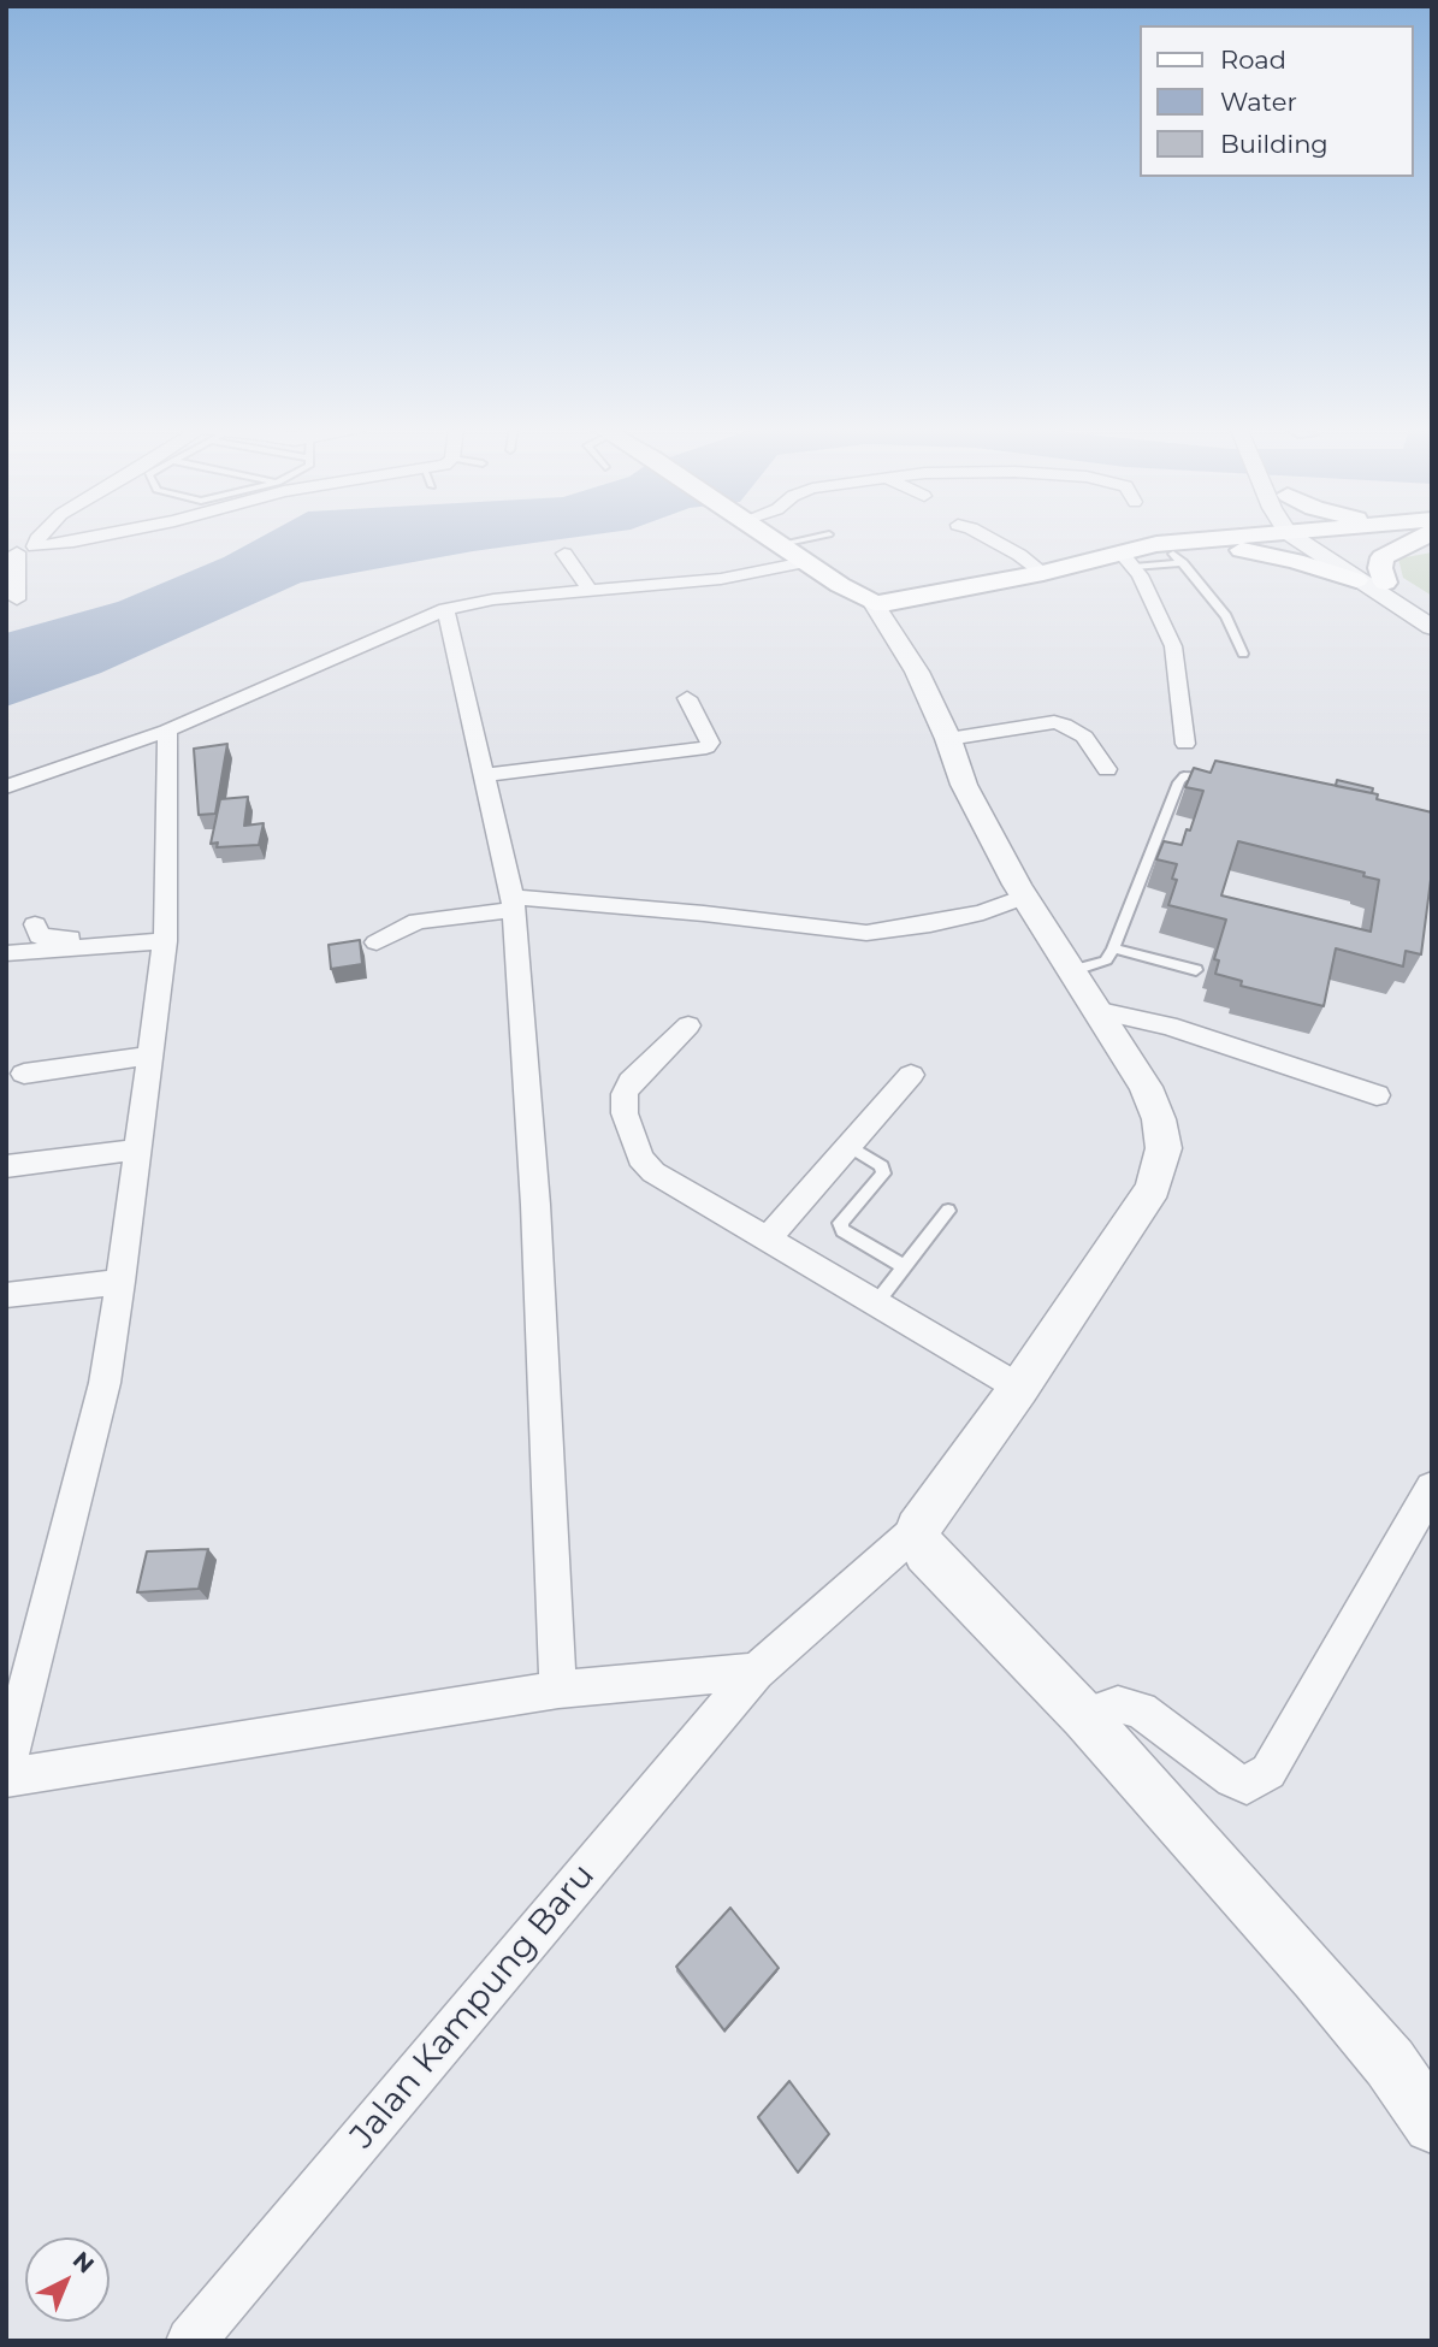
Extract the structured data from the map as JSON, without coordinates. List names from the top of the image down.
{
  "streets": {
    "street": ["Jalan Kampung Baru"]
  },
  "legend": ["Road", "Water", "Building"],
  "north": "top right"
}
